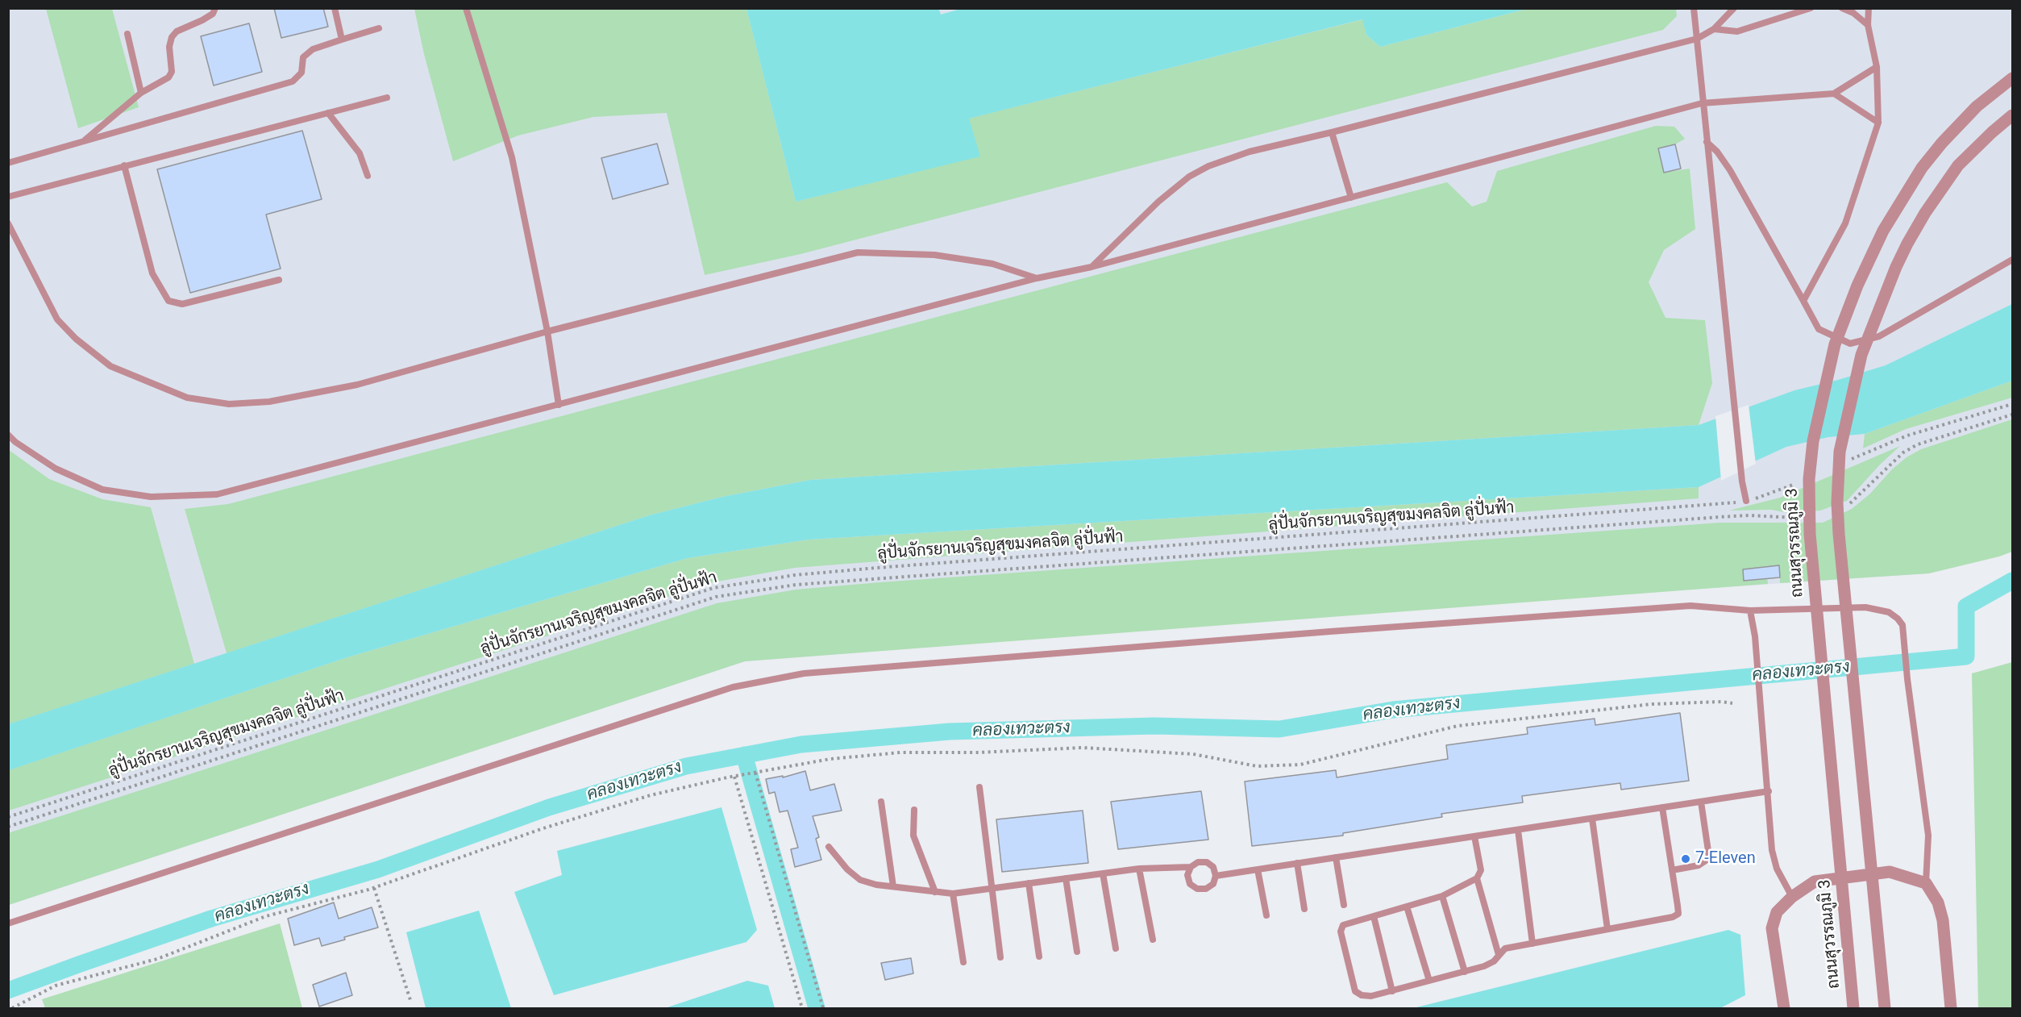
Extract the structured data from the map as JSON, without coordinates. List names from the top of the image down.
{
  "streets": {
    "street": ["ถนนสุวรรณภูมิ 3"],
    "path": ["ลู่ปั่นจักรยานเจริญสุขมงคลจิต ลู่ปั่นฟ้า"]
  },
  "water": ["คลองเทวะตรง"],
  "places": ["7-Eleven"]
}
